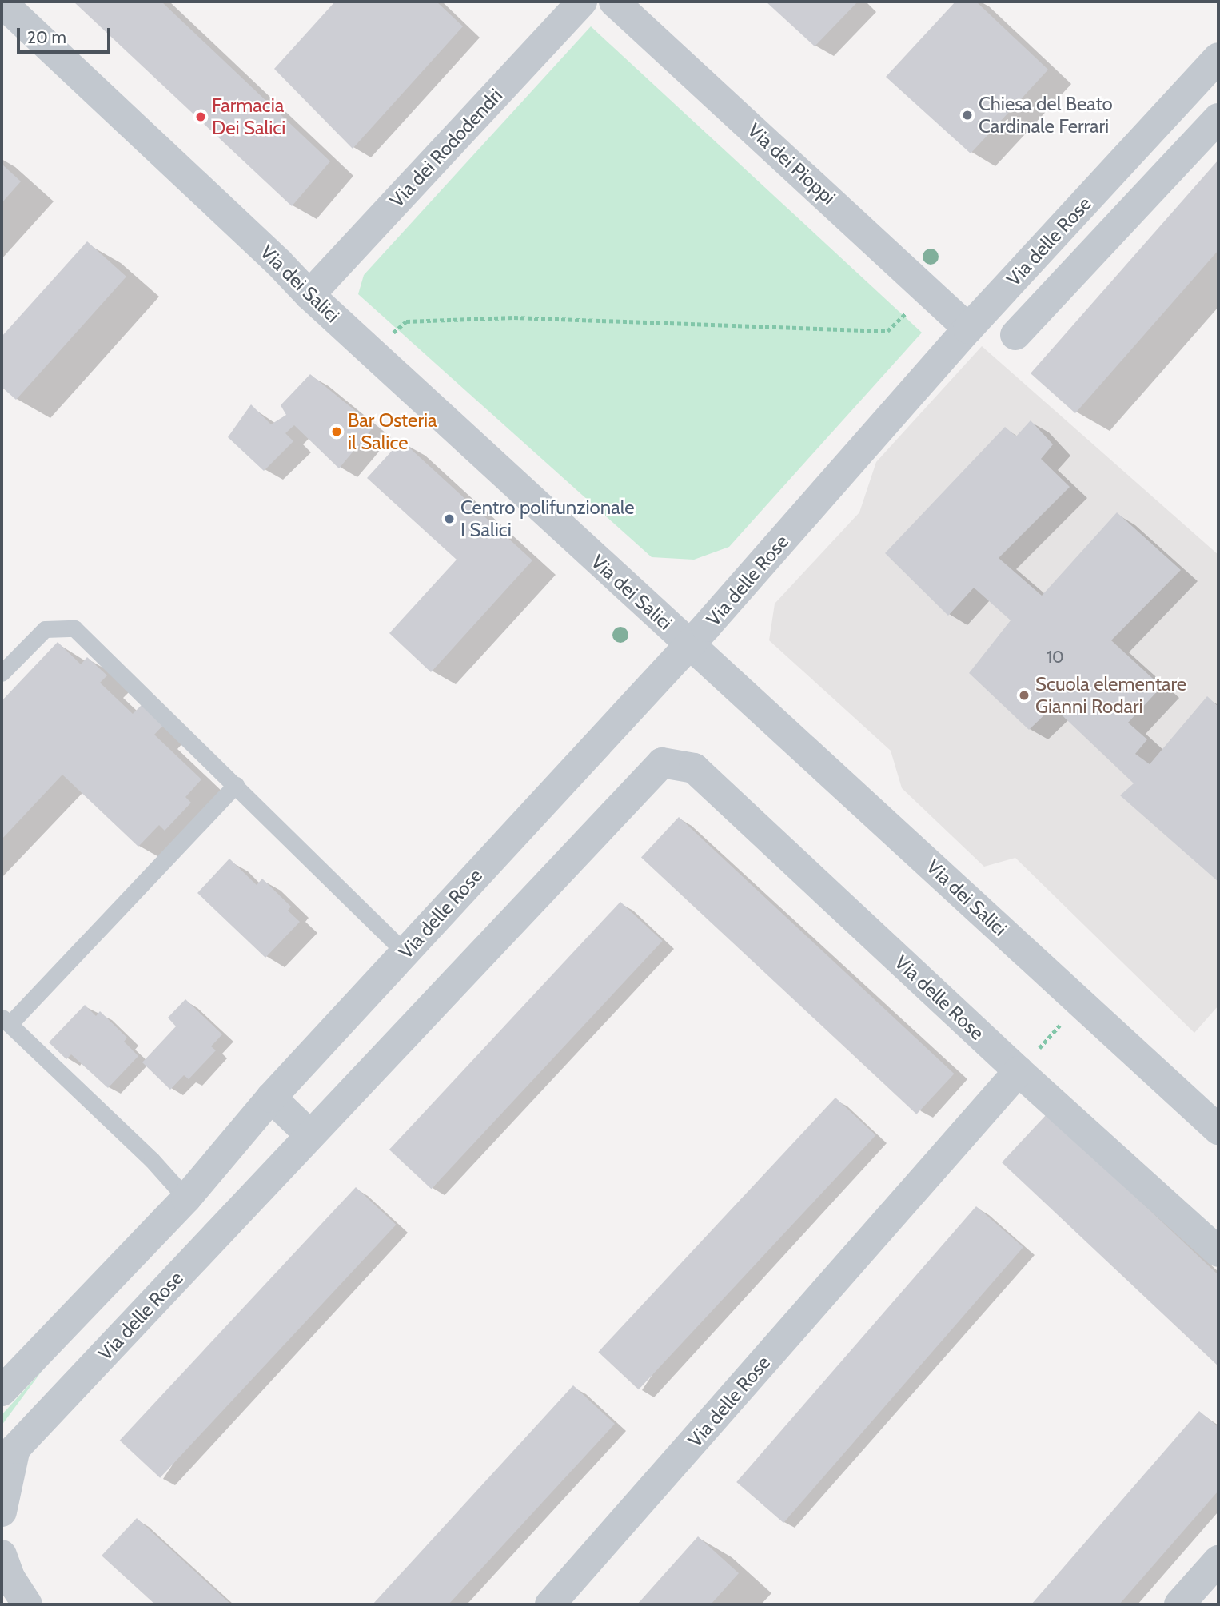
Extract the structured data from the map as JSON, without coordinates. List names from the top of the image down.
{
  "streets": {
    "street": [
      "Via dei Rododendri",
      "Via dei Pioppi",
      "Via delle Rose",
      "Via dei Salici"
    ]
  },
  "crossings": [
    ["Via dei Rododendri", "Via dei Salici"],
    ["Via dei Pioppi", "Via delle Rose"],
    ["Via delle Rose", "Via dei Salici"]
  ],
  "places": [
    "Chiesa del Beato Cardinale Ferrari",
    "Farmacia Dei Salici",
    "Bar Osteria il Salice",
    "Centro polifunzionale I Salici",
    "Scuola elementare Gianni Rodari"
  ],
  "house_numbers": ["10"],
  "scale_bar": "20 m"
}
